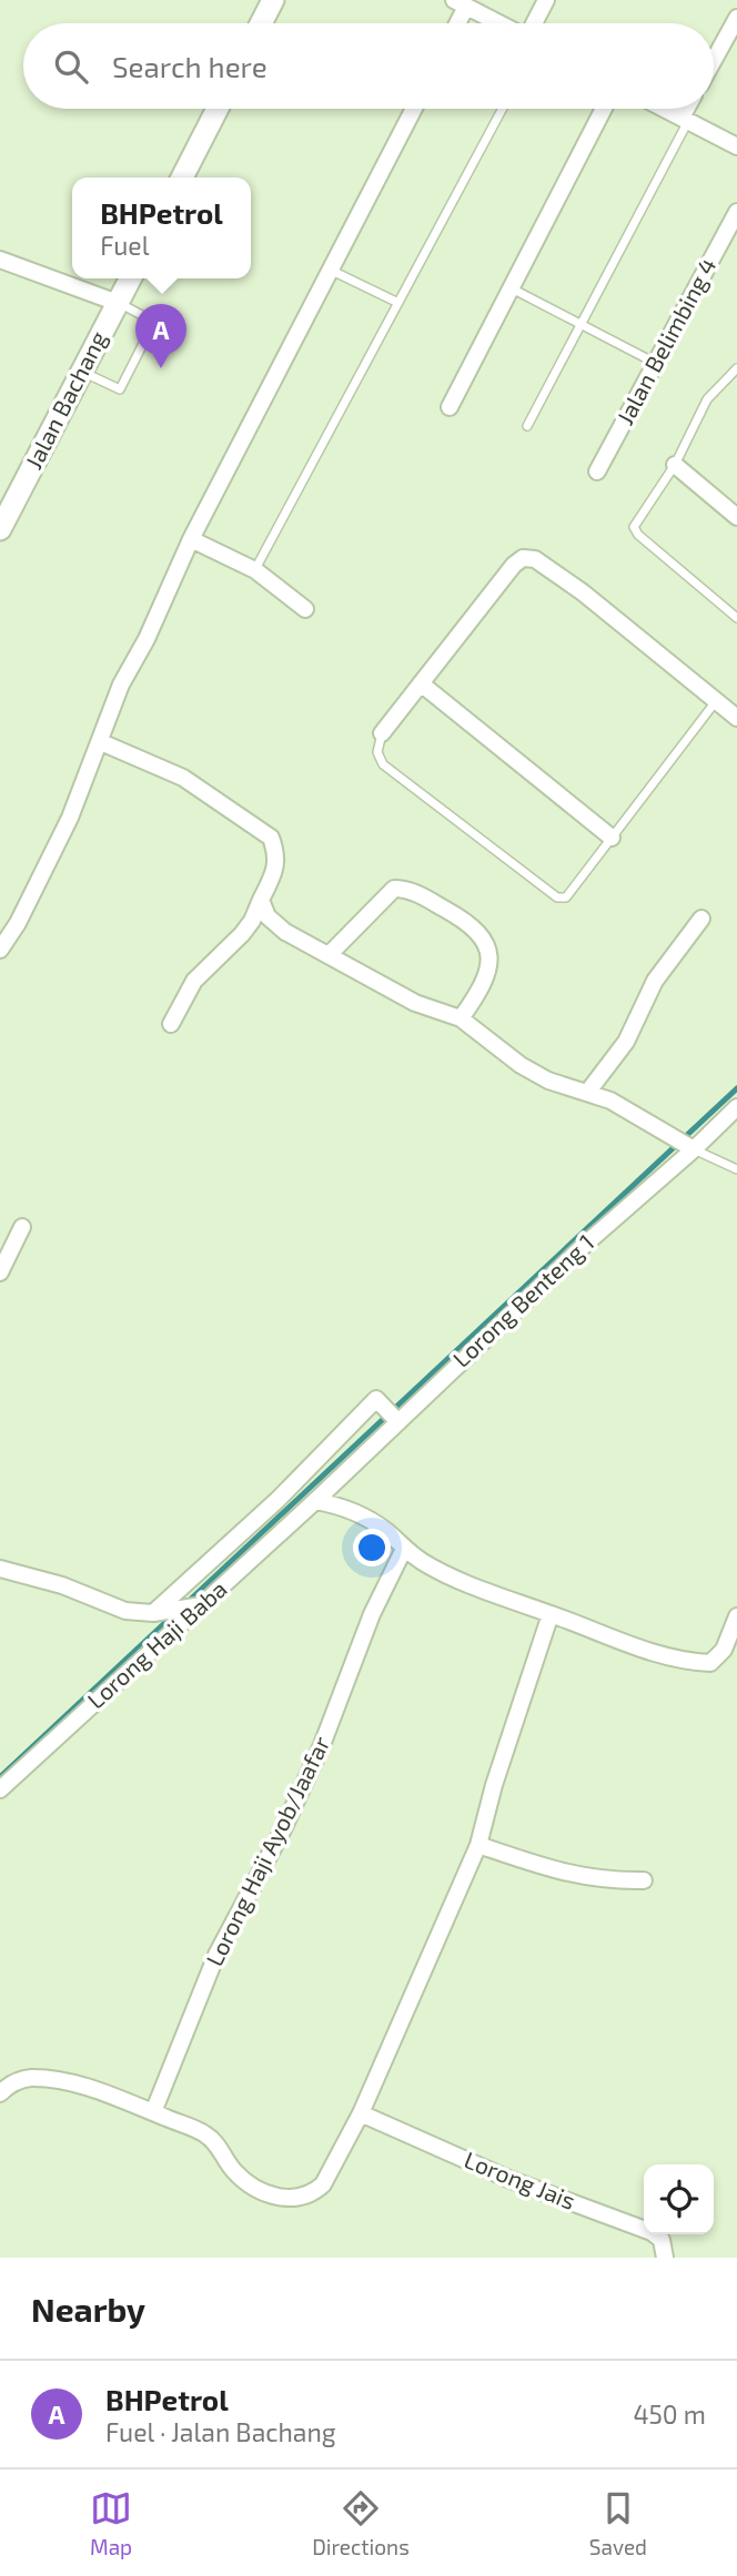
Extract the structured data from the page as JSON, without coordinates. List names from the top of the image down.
{
  "streets": {
    "street": [
      "Jalan Belimbing 4",
      "Jalan Bachang",
      "Lorong Benteng 1",
      "Lorong Haji Baba",
      "Lorong Haji Ayob/Jaafar",
      "Lorong Jais"
    ]
  },
  "crossings": [
    ["Lorong Benteng 1", "Lorong Haji Baba"]
  ],
  "page": {
    "search": "Search here",
    "popup": ["BHPetrol", "Fuel"],
    "pins": "A",
    "heading": "Nearby",
    "list": [
      {
        "mark": "A",
        "name": "BHPetrol",
        "note": "Fuel · Jalan Bachang",
        "value": "450 m"
      }
    ],
    "nav": ["Map", "Directions", "Saved"]
  }
}
